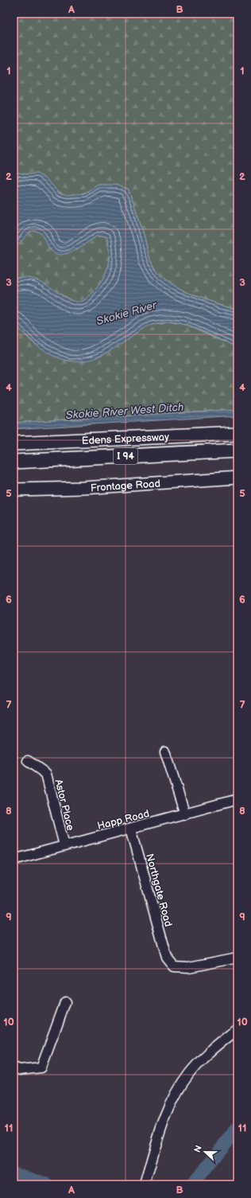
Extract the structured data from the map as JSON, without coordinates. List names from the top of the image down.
{
  "streets": {
    "highway": ["Edens Expressway", "I 94"],
    "main road": ["Frontage Road"],
    "street": ["Astor Place", "Happ Road", "Northgate Road"]
  },
  "crossings": [
    ["Astor Place", "Happ Road"],
    ["Happ Road", "Northgate Road"]
  ],
  "water": ["Skokie River", "Skokie River West Ditch"],
  "north": "left",
  "grid": {
    "columns": ["A", "B"],
    "rows": [
      "1",
      "2",
      "3",
      "4",
      "5",
      "6",
      "7",
      "8",
      "9",
      "10",
      "11"
    ]
  }
}
